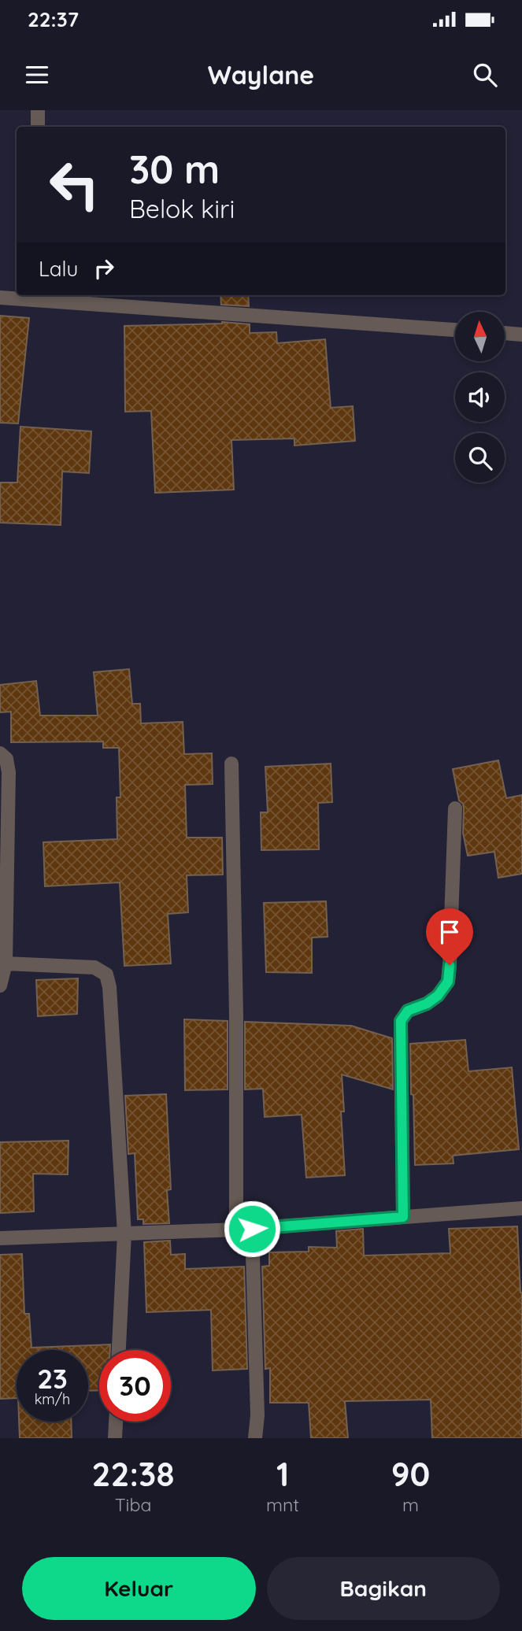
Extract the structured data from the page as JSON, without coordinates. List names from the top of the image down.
{
  "north": "top",
  "page": {
    "status": "22:37",
    "header": "Waylane",
    "turn": ["30 m", "Belok kiri"],
    "then": "Lalu",
    "speed": "23 km/h",
    "limit": "30",
    "eta": [
      "22:38",
      "Tiba",
      "1",
      "mnt",
      "90",
      "m"
    ],
    "buttons": ["Keluar", "Bagikan"]
  }
}
